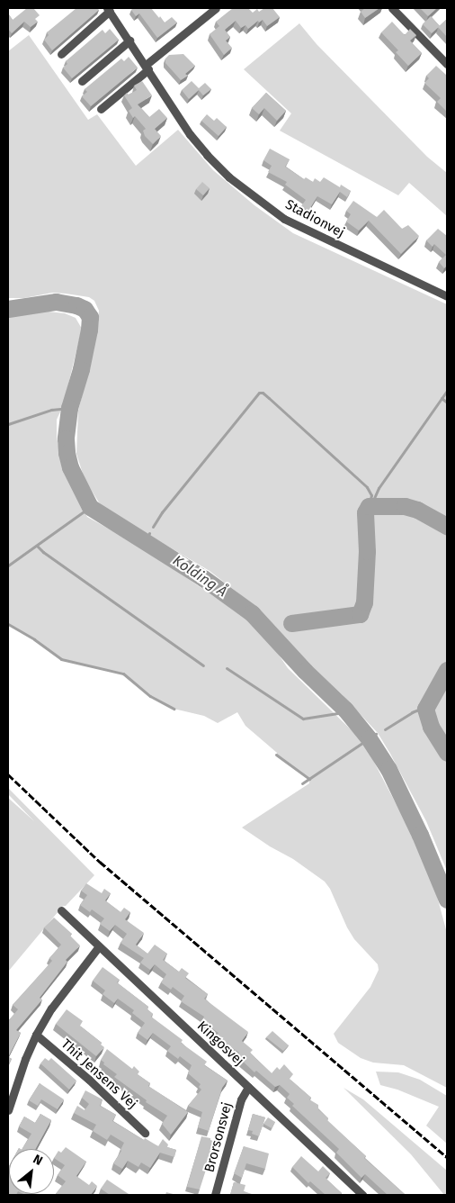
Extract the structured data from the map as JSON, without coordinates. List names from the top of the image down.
{
  "streets": {
    "street": [
      "Stadionvej",
      "Kingosvej",
      "Thit Jensens Vej",
      "Brorsonsvej"
    ]
  },
  "crossings": [
    ["Kingosvej", "Brorsonsvej"]
  ],
  "water": ["Kolding Å"],
  "north": "top right"
}
